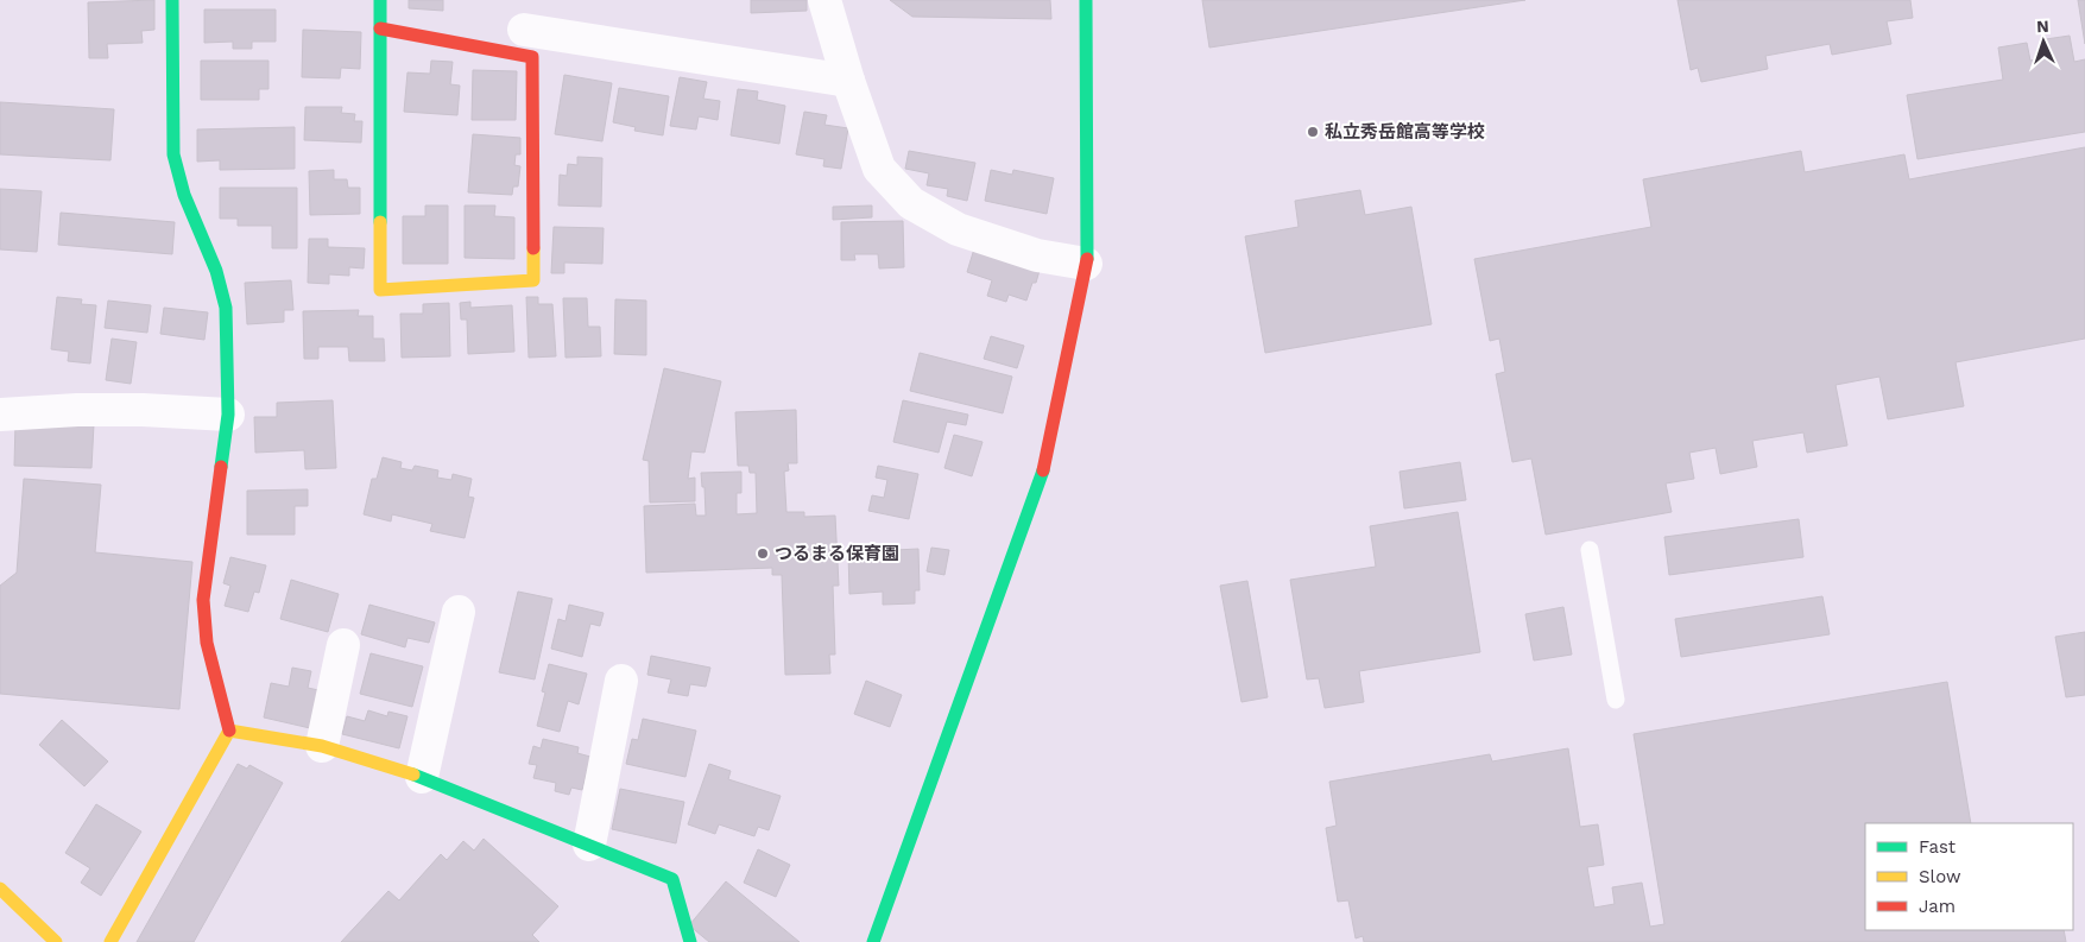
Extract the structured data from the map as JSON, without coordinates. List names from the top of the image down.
{
  "places": ["私立秀岳館高等学校", "つるまる保育園"],
  "legend": ["Fast", "Slow", "Jam"],
  "north": "top"
}
